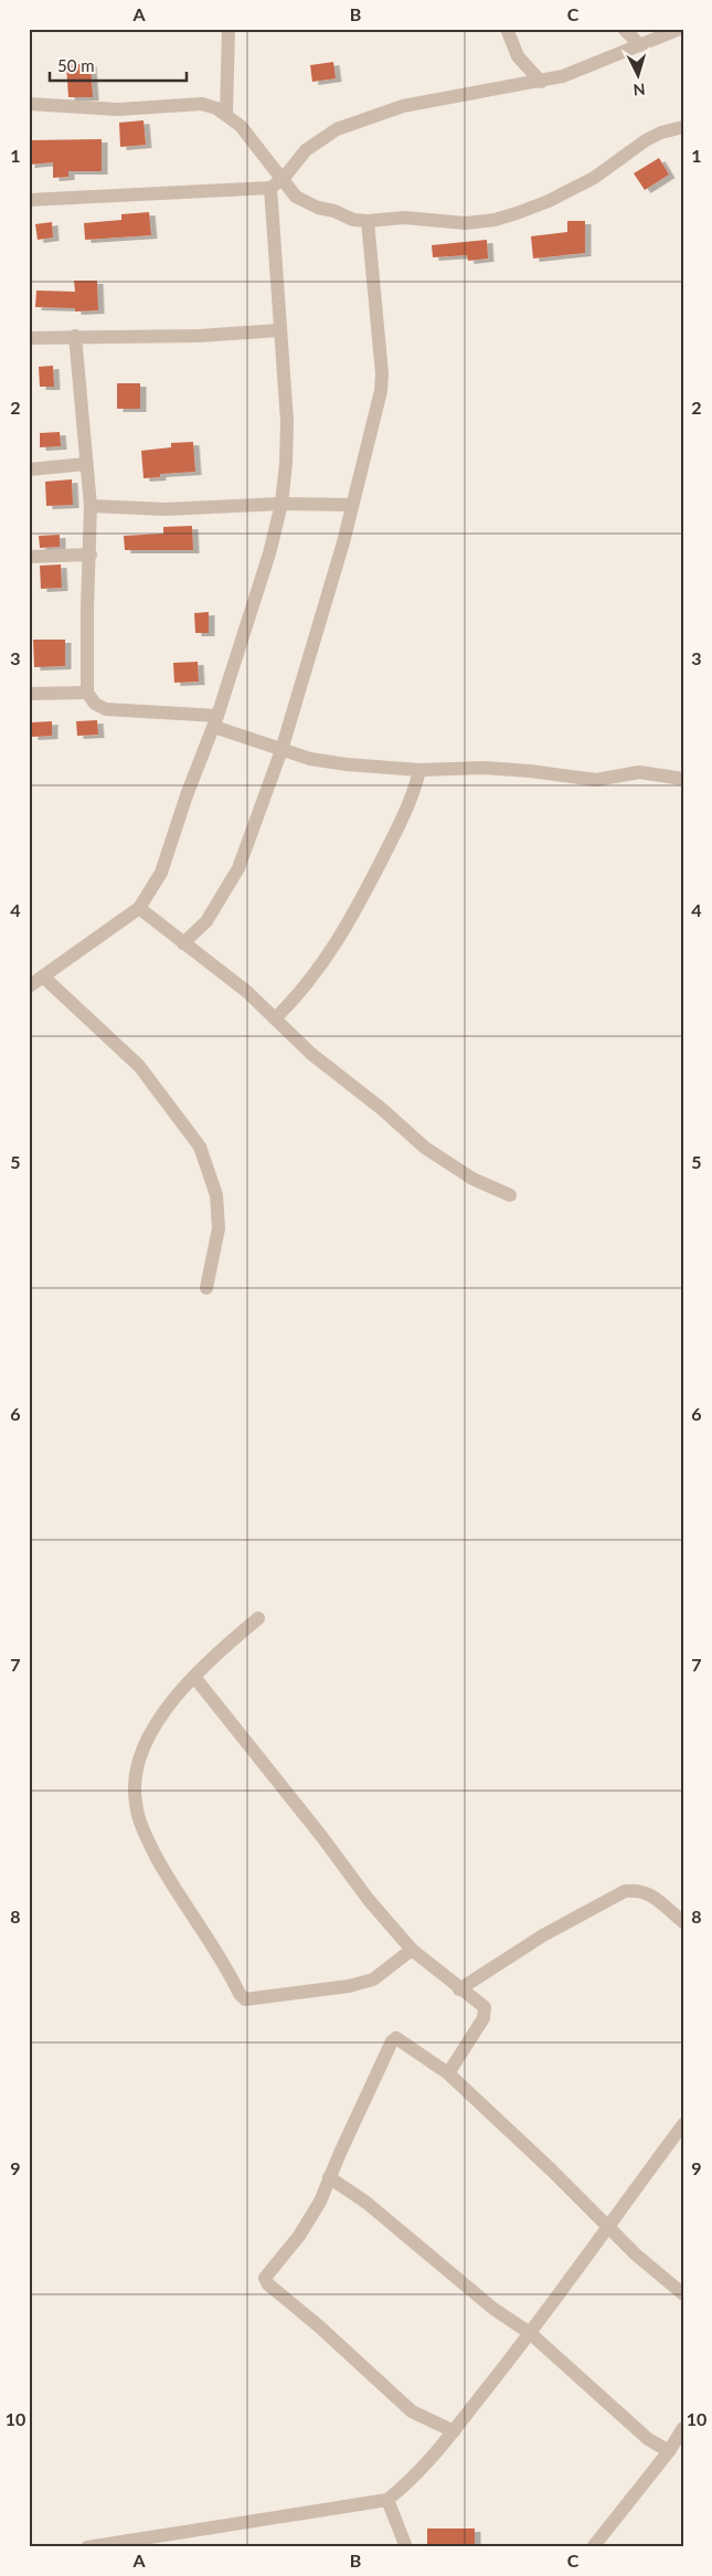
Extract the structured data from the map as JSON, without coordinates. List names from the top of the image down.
{
  "scale_bar": "50 m",
  "north": "bottom",
  "grid": {
    "columns": ["A", "B", "C"],
    "rows": [
      "1",
      "2",
      "3",
      "4",
      "5",
      "6",
      "7",
      "8",
      "9",
      "10"
    ]
  }
}
